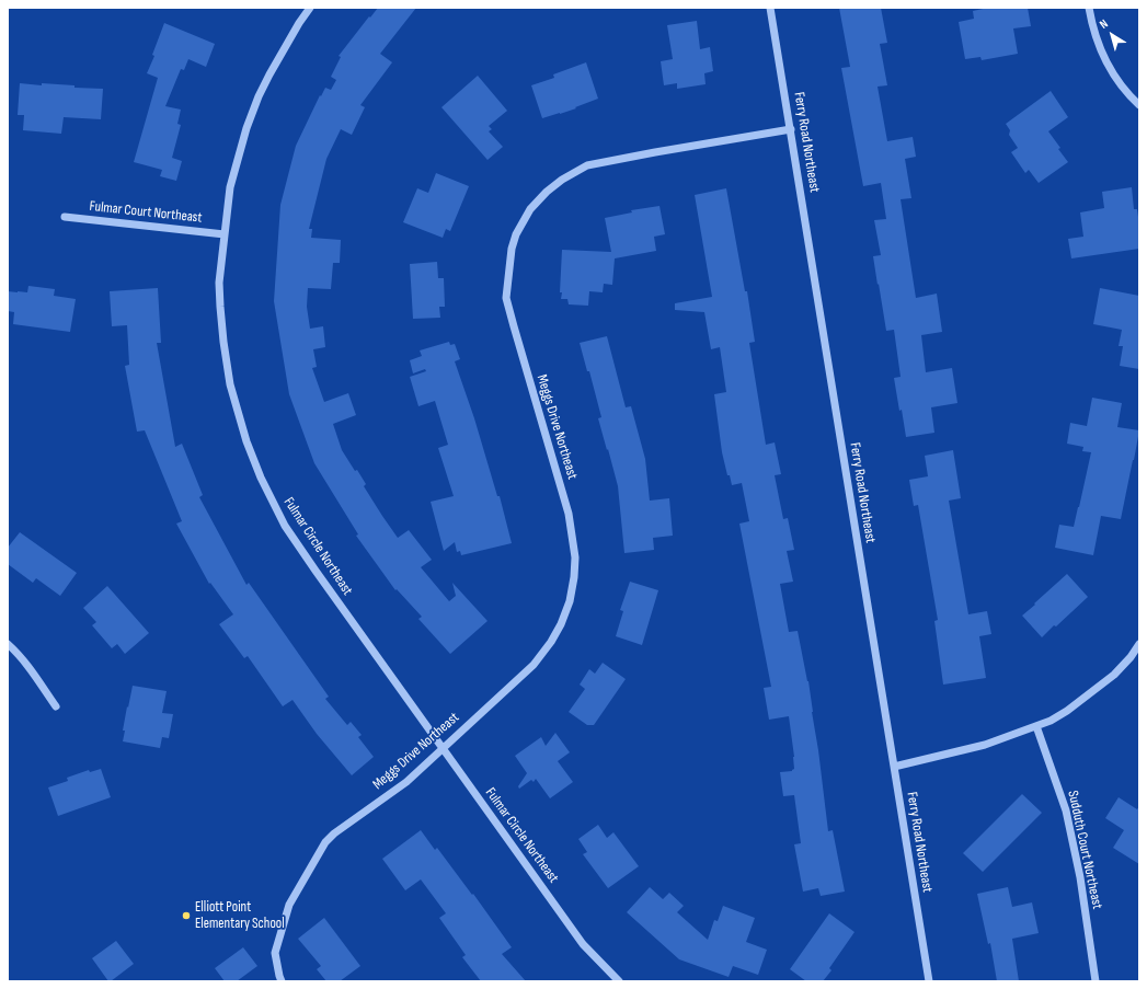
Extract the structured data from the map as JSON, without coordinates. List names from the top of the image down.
{
  "streets": {
    "street": [
      "Ferry Road Northeast",
      "Fulmar Court Northeast",
      "Meggs Drive Northeast",
      "Fulmar Circle Northeast",
      "Sudduth Court Northeast"
    ]
  },
  "crossings": [
    ["Ferry Road Northeast", "Meggs Drive Northeast"],
    ["Fulmar Court Northeast", "Fulmar Circle Northeast"],
    ["Meggs Drive Northeast", "Fulmar Circle Northeast"]
  ],
  "places": ["Elliott Point Elementary School"],
  "north": "top left"
}
